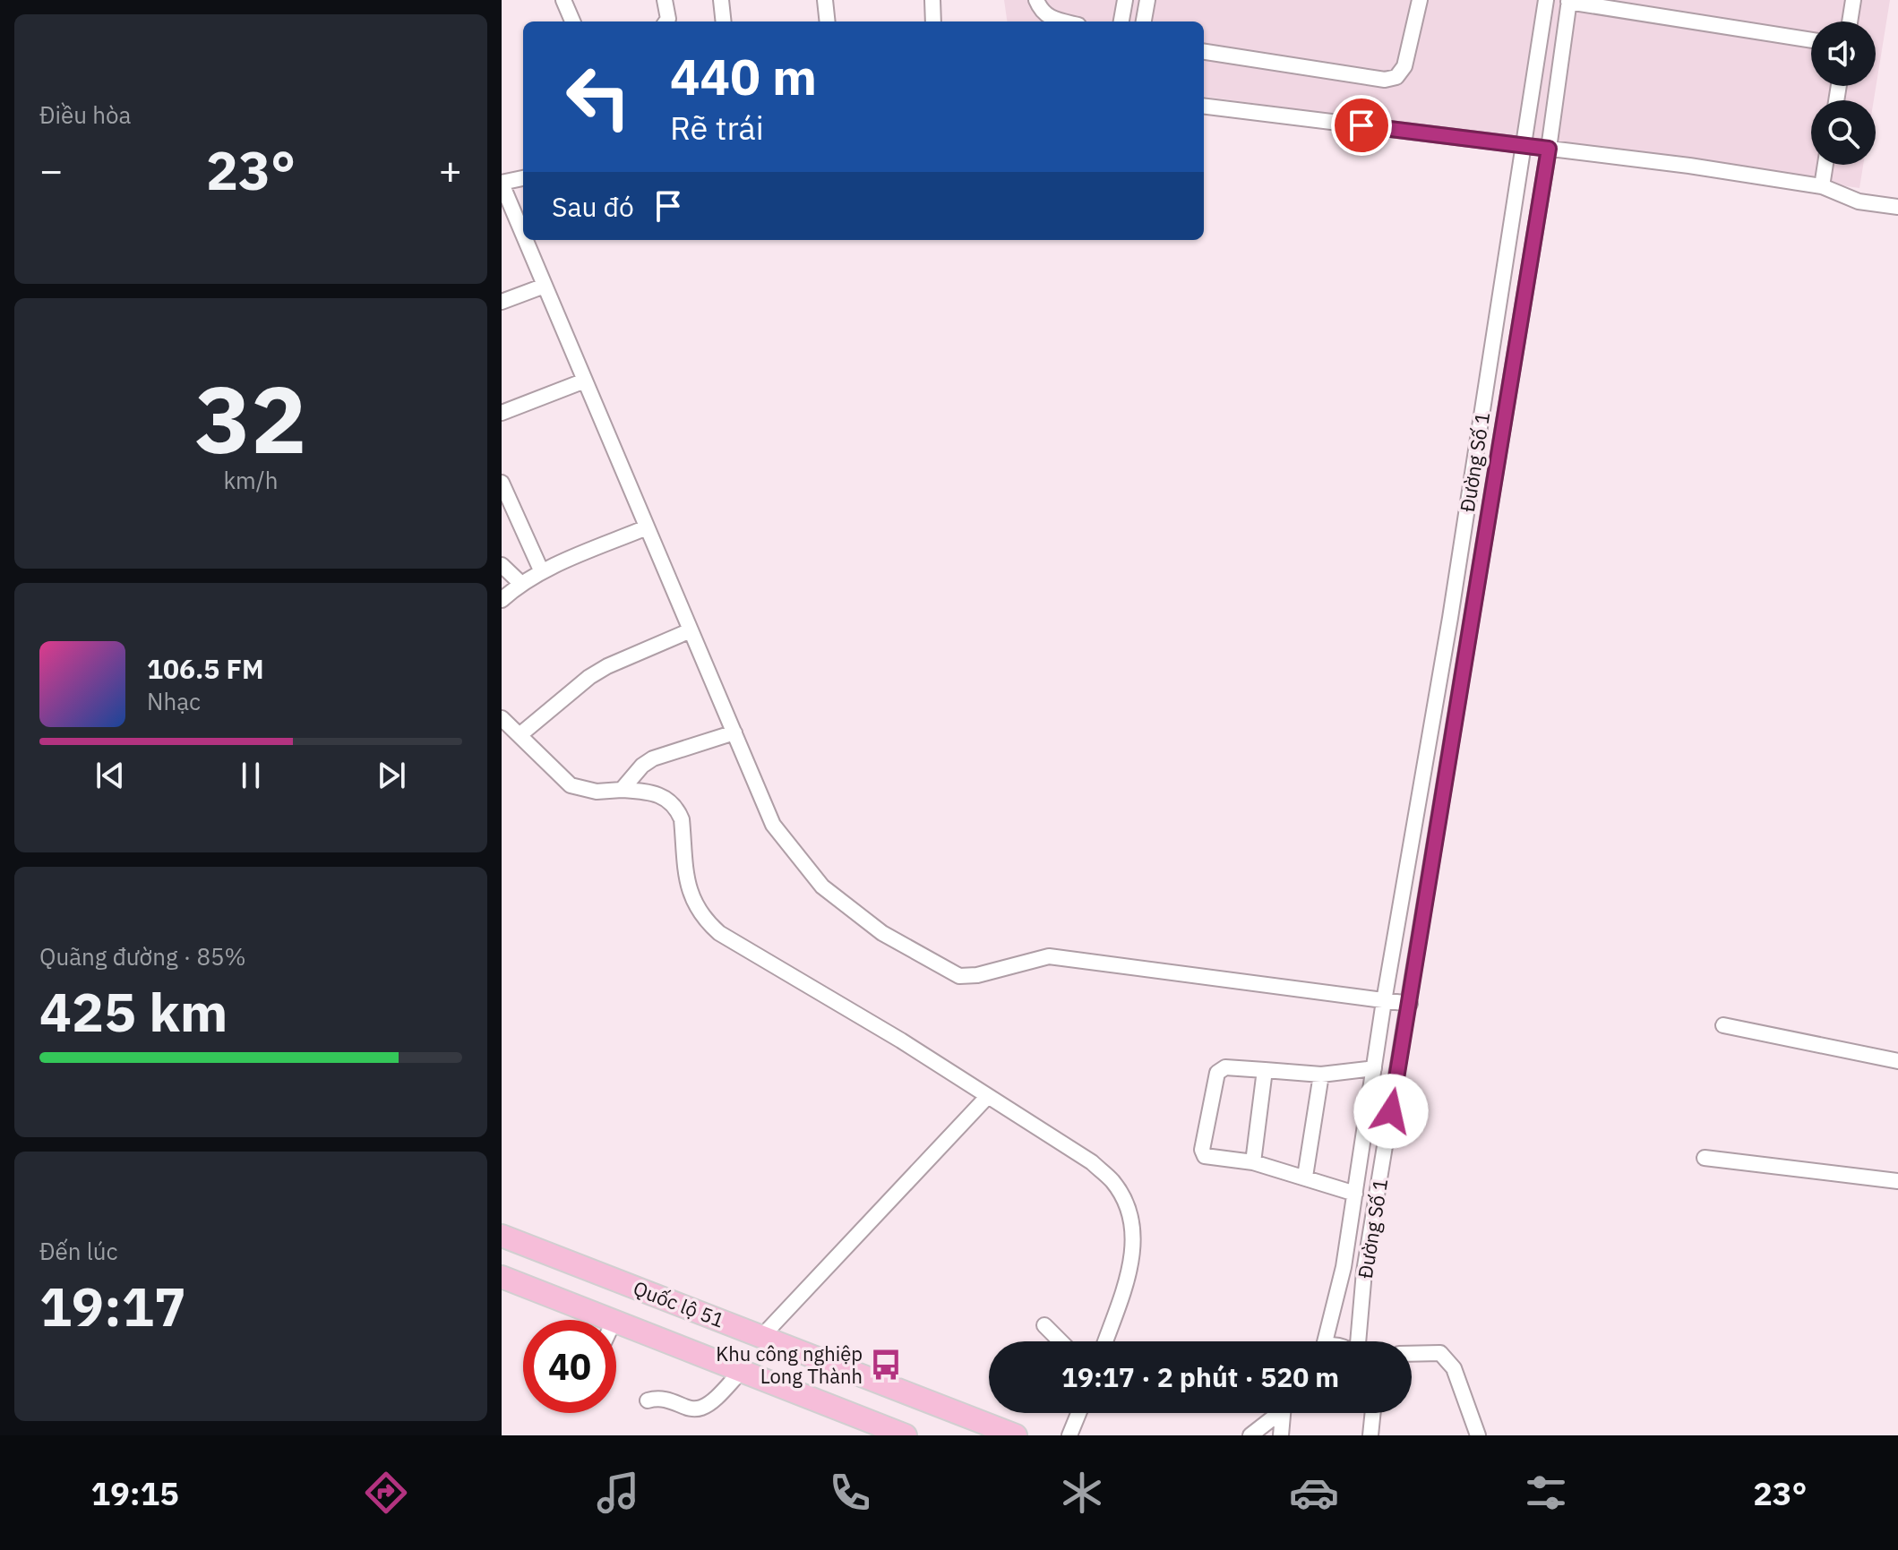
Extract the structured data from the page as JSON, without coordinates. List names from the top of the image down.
{
  "streets": {
    "highway": ["Quốc lộ 51"],
    "street": ["Đường Số 1"]
  },
  "places": {
    "bus stop": ["Khu công nghiệp Long Thành"]
  },
  "page": {
    "tile": [
      "Điều hòa",
      ["32", "km/h"],
      ["Quãng đường · 85%", "425 km"],
      ["Đến lúc", "19:17"]
    ],
    "turn": ["440 m", "Rẽ trái"],
    "heat": ["−", "23°", "+"],
    "then": "Sau đó",
    "song": ["106.5 FM", "Nhạc"],
    "limit": "40",
    "trip": "19:17 · 2 phút · 520 m",
    "tabs": ["19:15", "23°"]
  }
}
